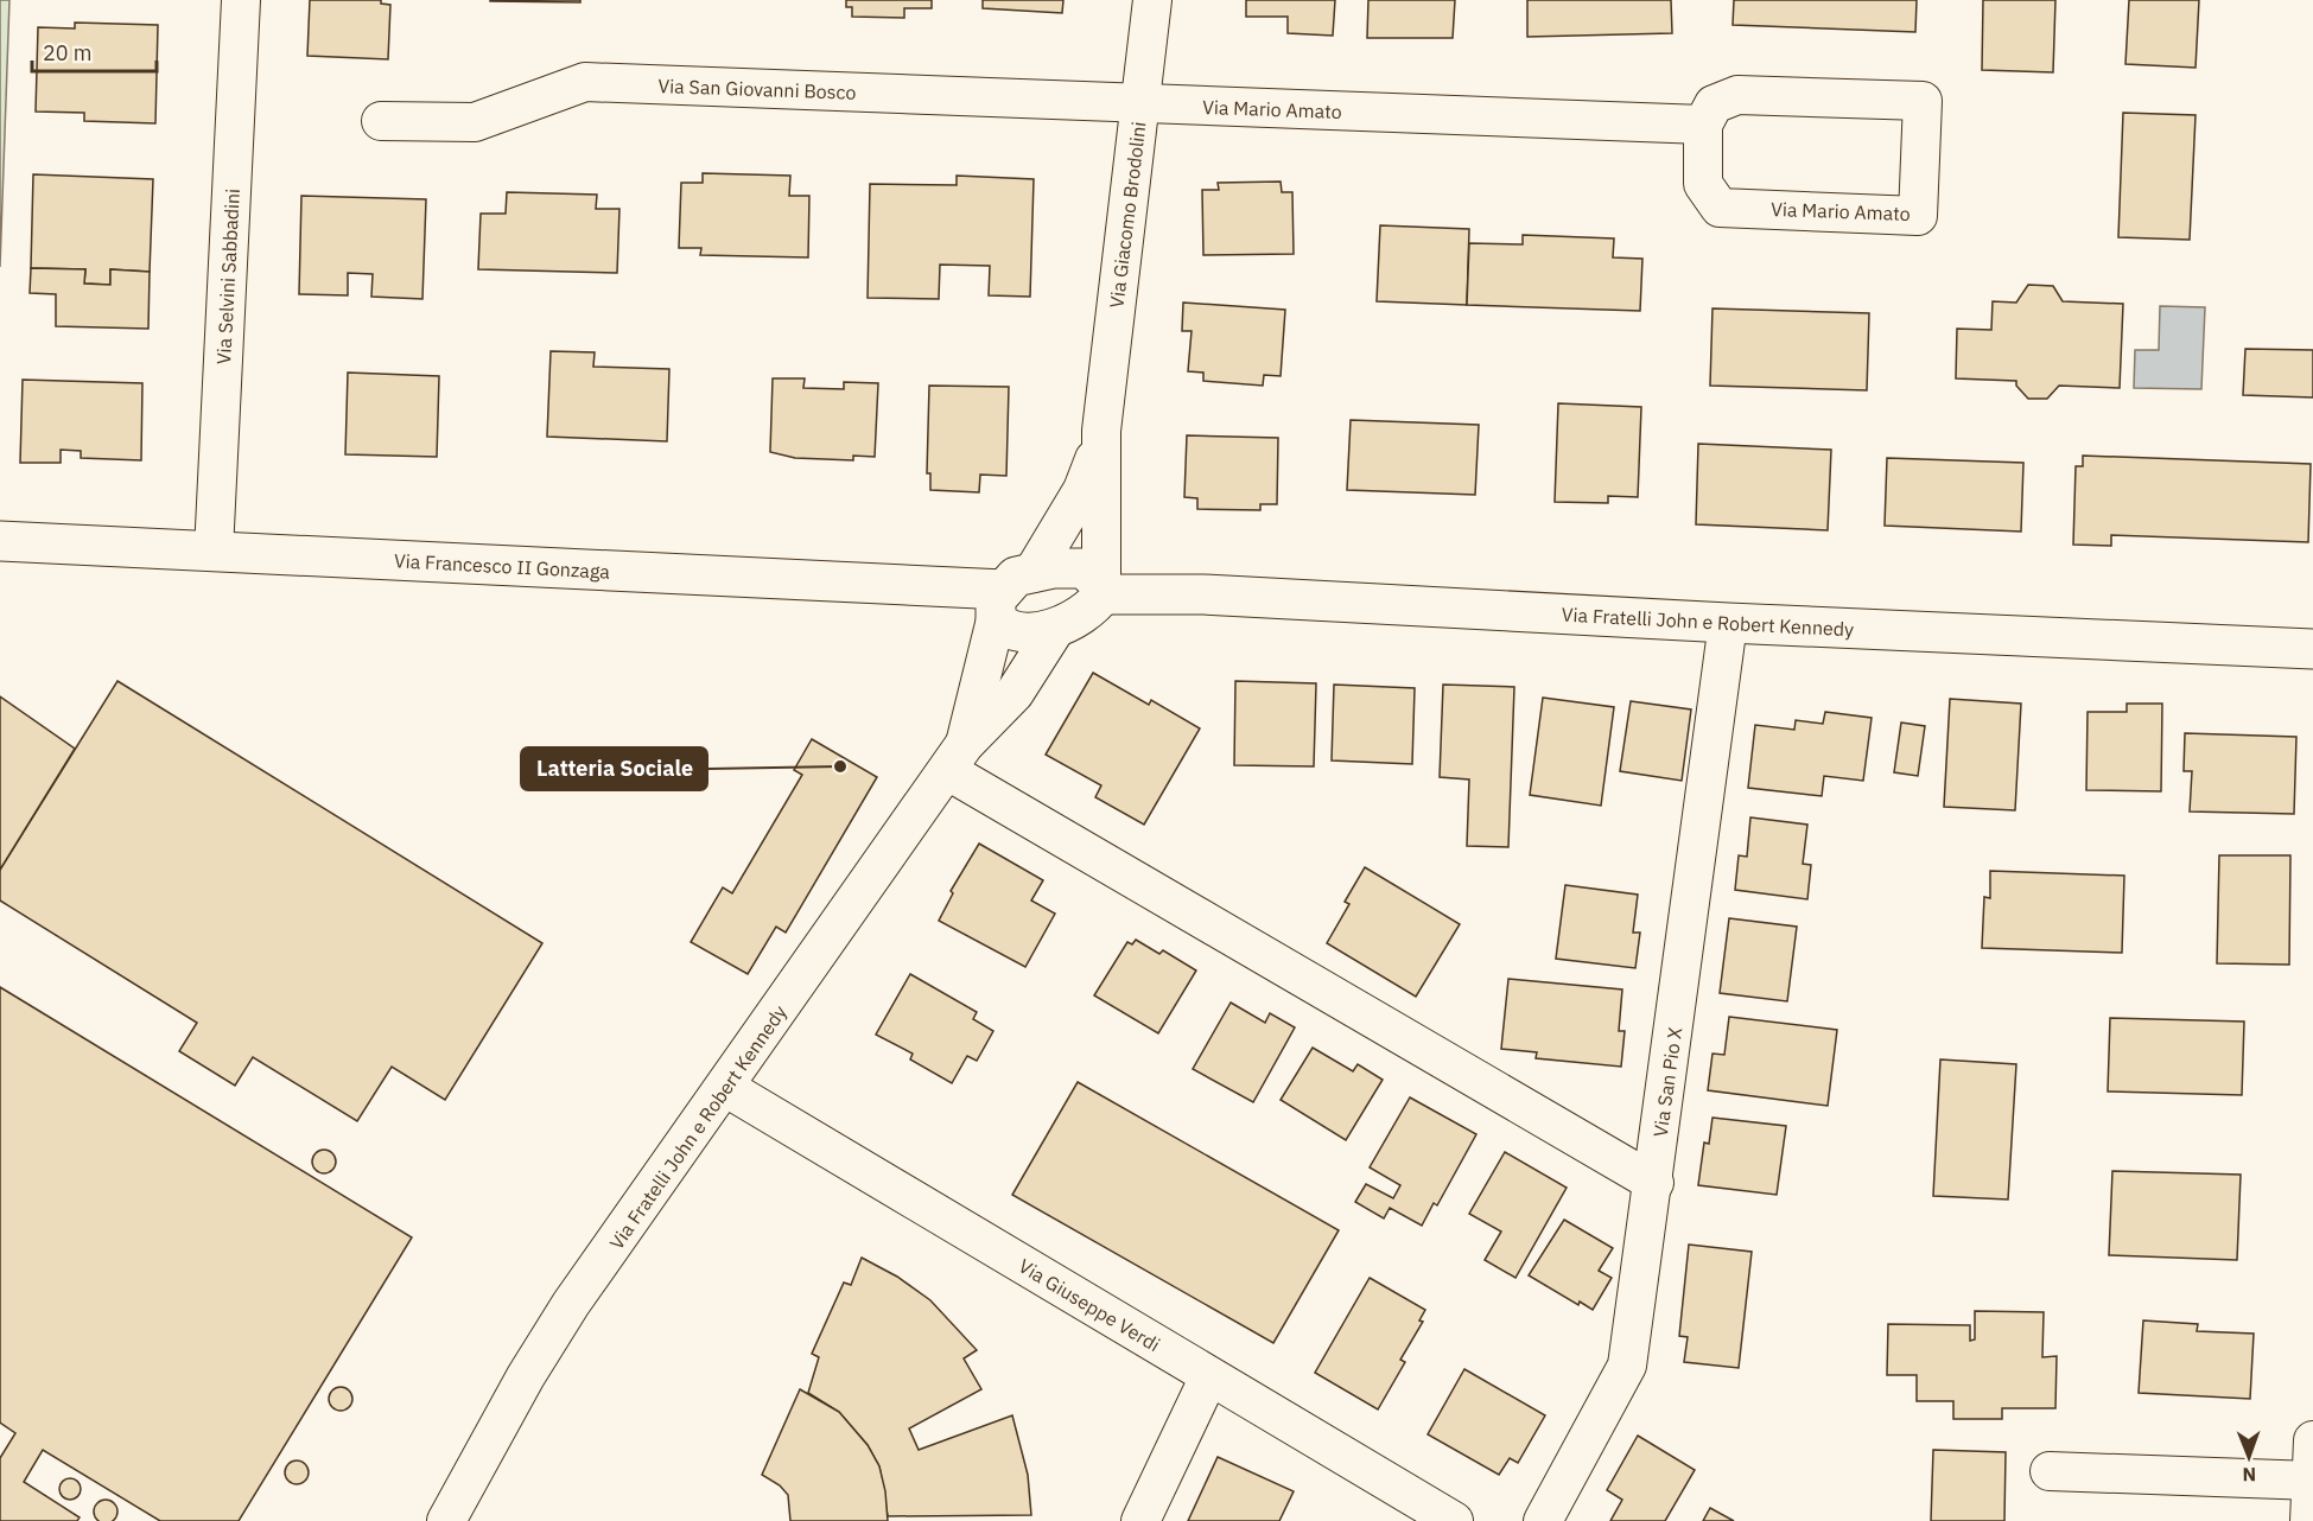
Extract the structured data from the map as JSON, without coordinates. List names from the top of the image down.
{
  "streets": {
    "street": [
      "Via San Giovanni Bosco",
      "Via Mario Amato",
      "Via Giacomo Brodolini",
      "Via Selvini Sabbadini",
      "Via Francesco II Gonzaga",
      "Via Fratelli John e Robert Kennedy",
      "Via San Pio X",
      "Via Giuseppe Verdi"
    ]
  },
  "crossings": [
    ["Via San Giovanni Bosco", "Via Mario Amato"],
    ["Via San Giovanni Bosco", "Via Giacomo Brodolini"],
    ["Via Mario Amato", "Via Giacomo Brodolini"],
    ["Via Giacomo Brodolini", "Via Fratelli John e Robert Kennedy"],
    ["Via Selvini Sabbadini", "Via Francesco II Gonzaga"],
    ["Via Francesco II Gonzaga", "Via Fratelli John e Robert Kennedy"],
    ["Via Fratelli John e Robert Kennedy", "Via San Pio X"],
    ["Via Fratelli John e Robert Kennedy", "Via Giuseppe Verdi"]
  ],
  "places": ["Latteria Sociale"],
  "scale_bar": "20 m",
  "north": "bottom"
}
